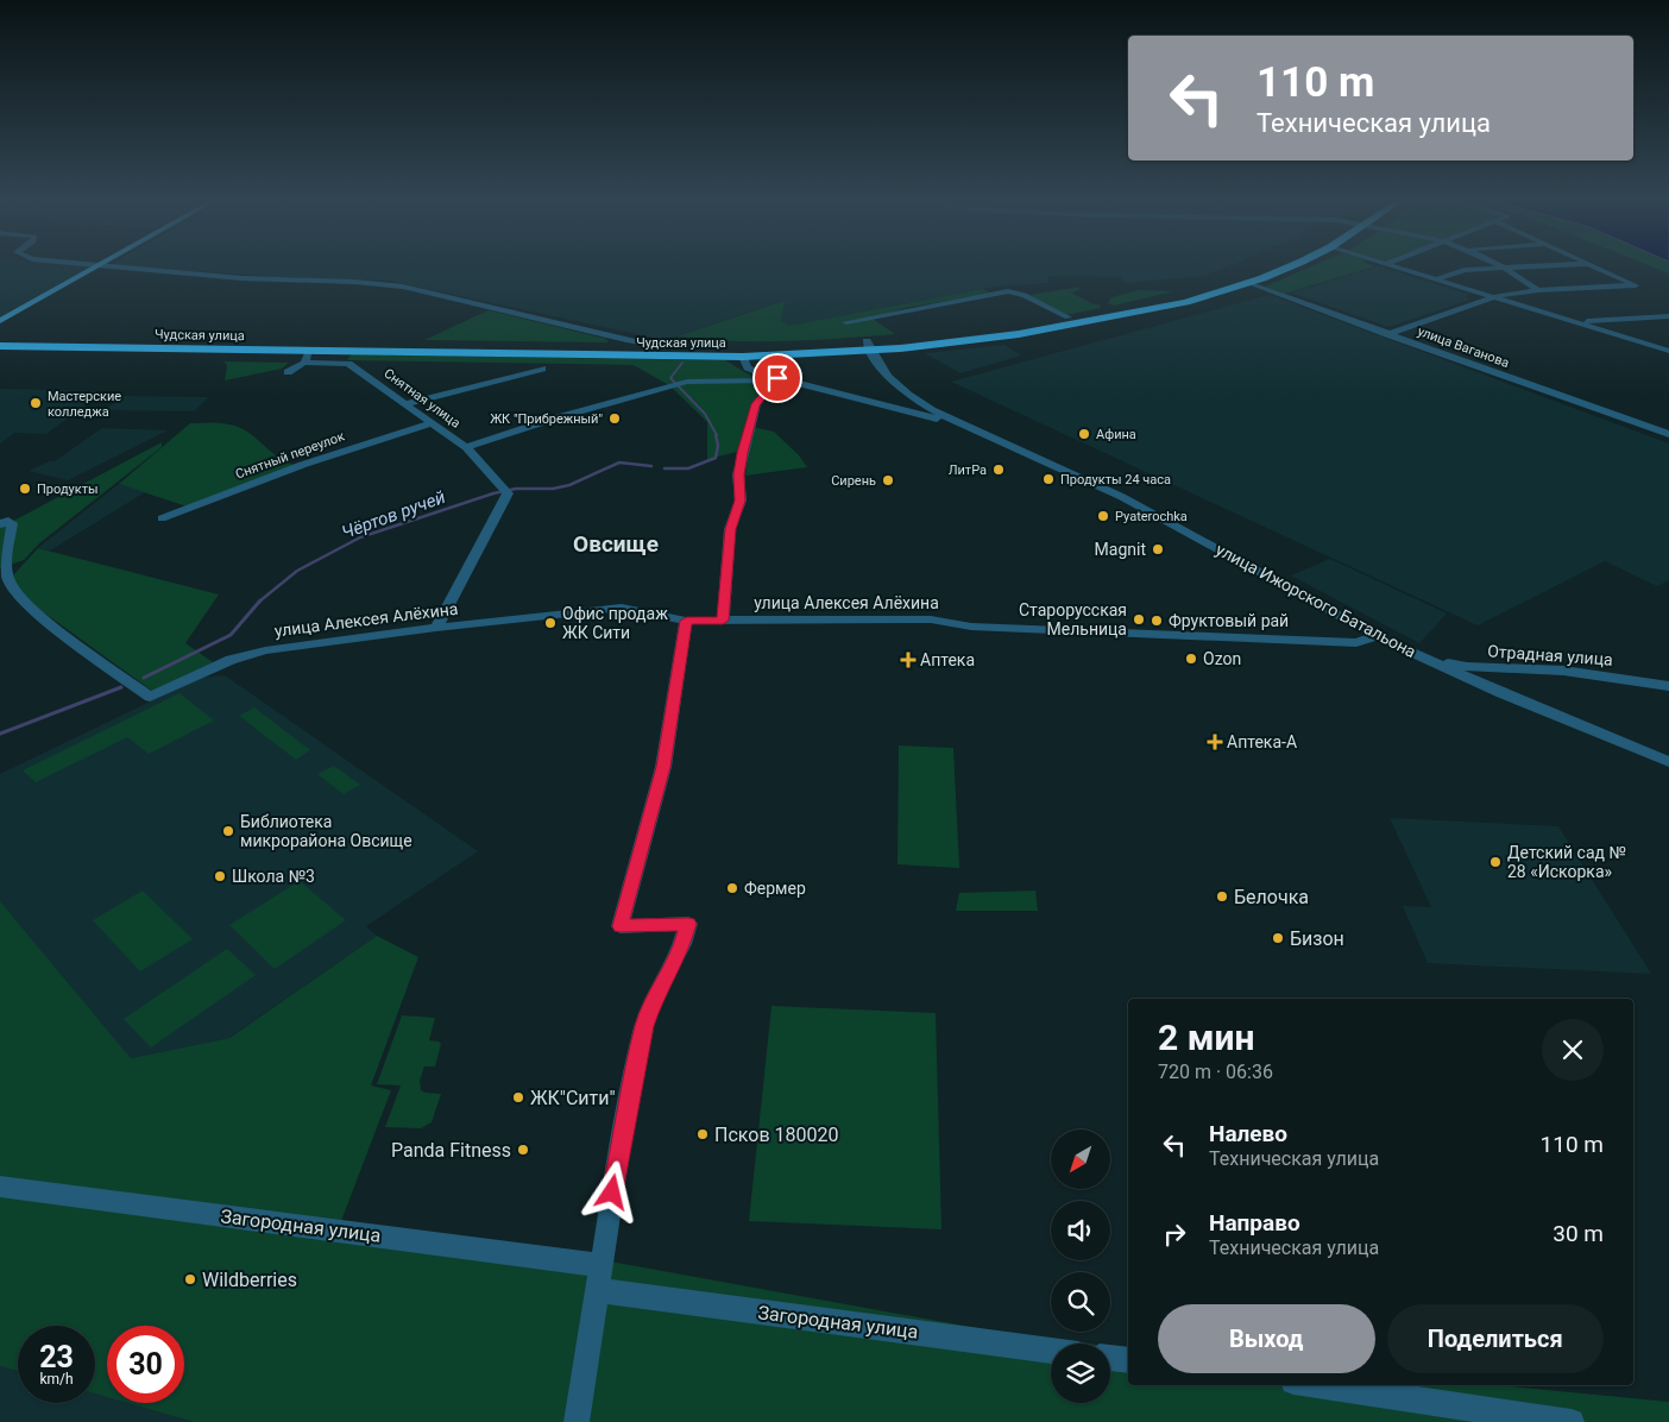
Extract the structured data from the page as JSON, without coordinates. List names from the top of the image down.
{
  "streets": {
    "highway": ["Чудская улица"],
    "street": [
      "улица Ваганова",
      "Снятная улица",
      "Снятный переулок",
      "улица Ижорского Батальона",
      "улица Алексея Алёхина",
      "Отрадная улица",
      "Загородная улица"
    ]
  },
  "crossings": [
    ["Чудская улица", "улица Ваганова"],
    ["Чудская улица", "улица Ижорского Батальона"],
    ["Снятная улица", "Снятный переулок"],
    ["Снятная улица", "улица Алексея Алёхина"],
    ["улица Ижорского Батальона", "улица Алексея Алёхина"],
    ["улица Ижорского Батальона", "Отрадная улица"]
  ],
  "districts": ["Овсище"],
  "water": ["Чёртов ручей"],
  "places": {
    "other": [
      "Мастерские колледжа",
      "ЖК \"Прибрежный\"",
      "Афина",
      "ЛитРа",
      "Продукты 24 часа",
      "Сирень",
      "Продукты",
      "Pyaterochka",
      "Magnit",
      "Старорусская Мельница",
      "Фруктовый рай",
      "Офис продаж ЖК Сити",
      "Ozon",
      "Библиотека микрорайона Овсище",
      "Детский сад № 28 «Искорка»",
      "Школа №3",
      "Фермер",
      "Белочка",
      "Бизон",
      "ЖК\"Сити\"",
      "Псков 180020",
      "Panda Fitness",
      "Wildberries"
    ],
    "health": ["Аптека", "Аптека-А"]
  },
  "north": "bottom left",
  "page": {
    "turn": ["110 m", "Техническая улица"],
    "heading": ["2 мин", "720 m · 06:36"],
    "list": [
      {
        "name": "Налево",
        "note": "Техническая улица",
        "value": "110 m"
      },
      {
        "name": "Направо",
        "note": "Техническая улица",
        "value": "30 m"
      }
    ],
    "buttons": ["Выход", "Поделиться"],
    "speed": "23 km/h",
    "limit": "30"
  }
}
